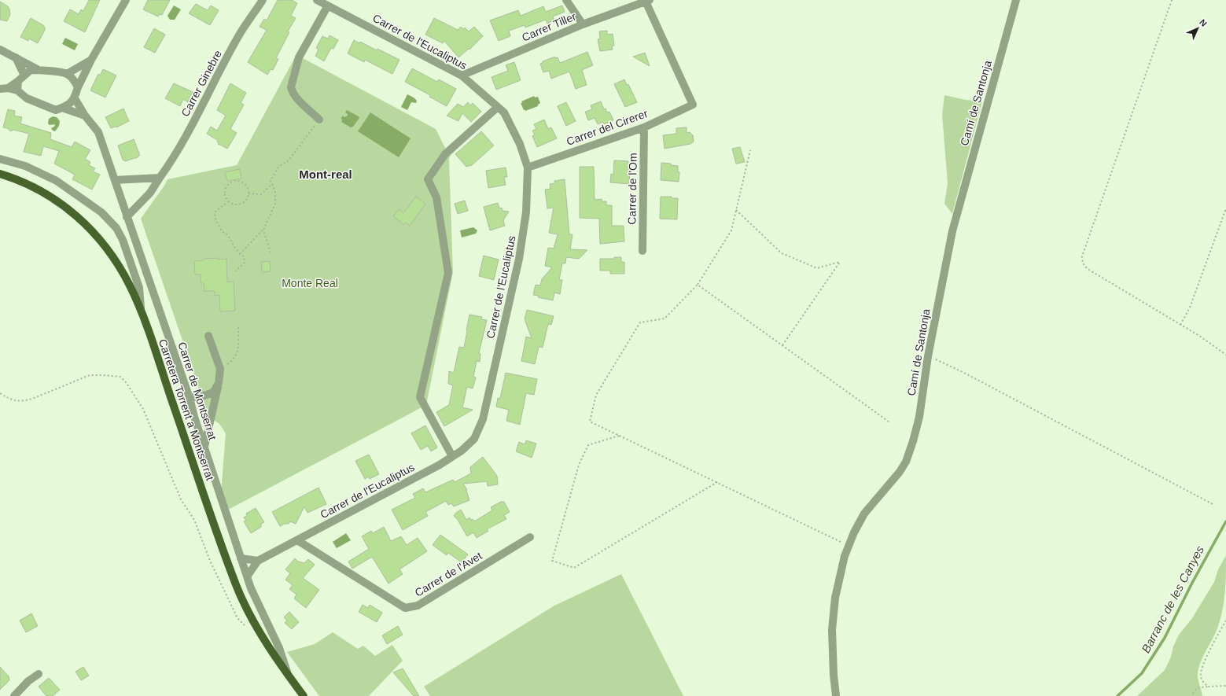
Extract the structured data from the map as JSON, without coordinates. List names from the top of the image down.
{
  "streets": {
    "main road": ["Carretera Torrent a Montserrat"],
    "street": [
      "Carrer Tiller",
      "Carrer de l'Eucaliptus",
      "Carrer Ginebre",
      "Camí de Santonja",
      "Carrer del Cirerer",
      "Carrer de l'Om",
      "Carrer de Montserrat",
      "Carrer de l'Avet"
    ]
  },
  "crossings": [
    ["Carrer Tiller", "Carrer de l'Eucaliptus"],
    ["Carrer Tiller", "Carrer del Cirerer"],
    ["Carrer de l'Eucaliptus", "Carrer del Cirerer"],
    ["Carrer de l'Eucaliptus", "Carrer de l'Avet"],
    ["Carrer Ginebre", "Carrer de Montserrat"],
    ["Carrer del Cirerer", "Carrer de l'Om"],
    ["Carrer de Montserrat", "Carretera Torrent a Montserrat"]
  ],
  "districts": ["Mont-real"],
  "water": ["Barranc de les Canyes"],
  "parks": ["Monte Real"],
  "north": "top right"
}
